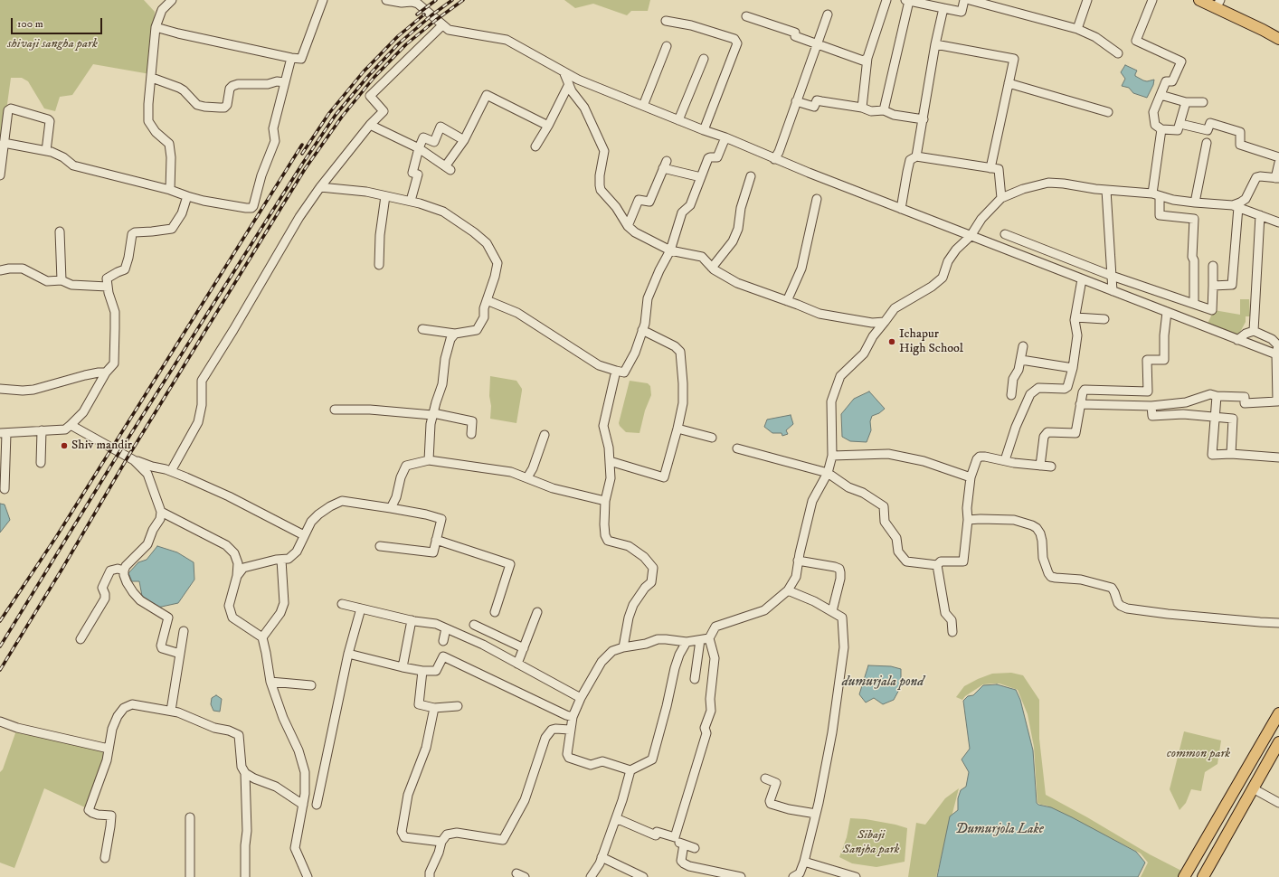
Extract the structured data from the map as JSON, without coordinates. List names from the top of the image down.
{
  "water": ["dumurjala pond", "Dumurjola Lake"],
  "parks": ["shivaji sangha park", "common park", "Sibaji Sanjha park"],
  "places": ["Ichapur High School", "Shiv mandir"],
  "scale_bar": "100 m"
}
